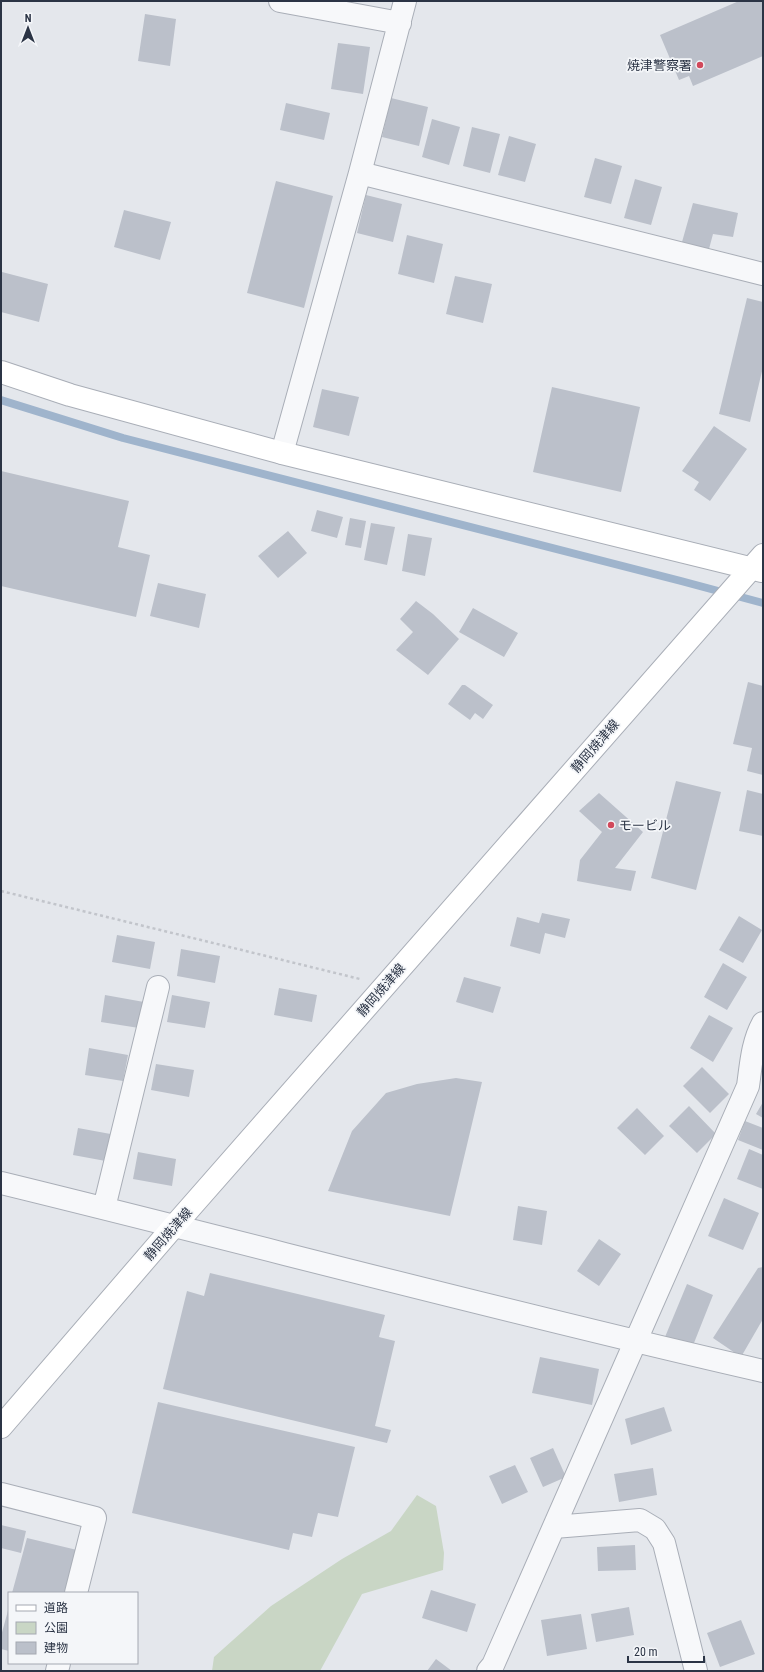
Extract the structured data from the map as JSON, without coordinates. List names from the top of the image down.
{
  "streets": {
    "main road": ["静岡焼津線"]
  },
  "places": ["焼津警察署", "モービル"],
  "legend": ["道路", "公園", "建物"],
  "scale_bar": "20 m",
  "north": "top"
}
